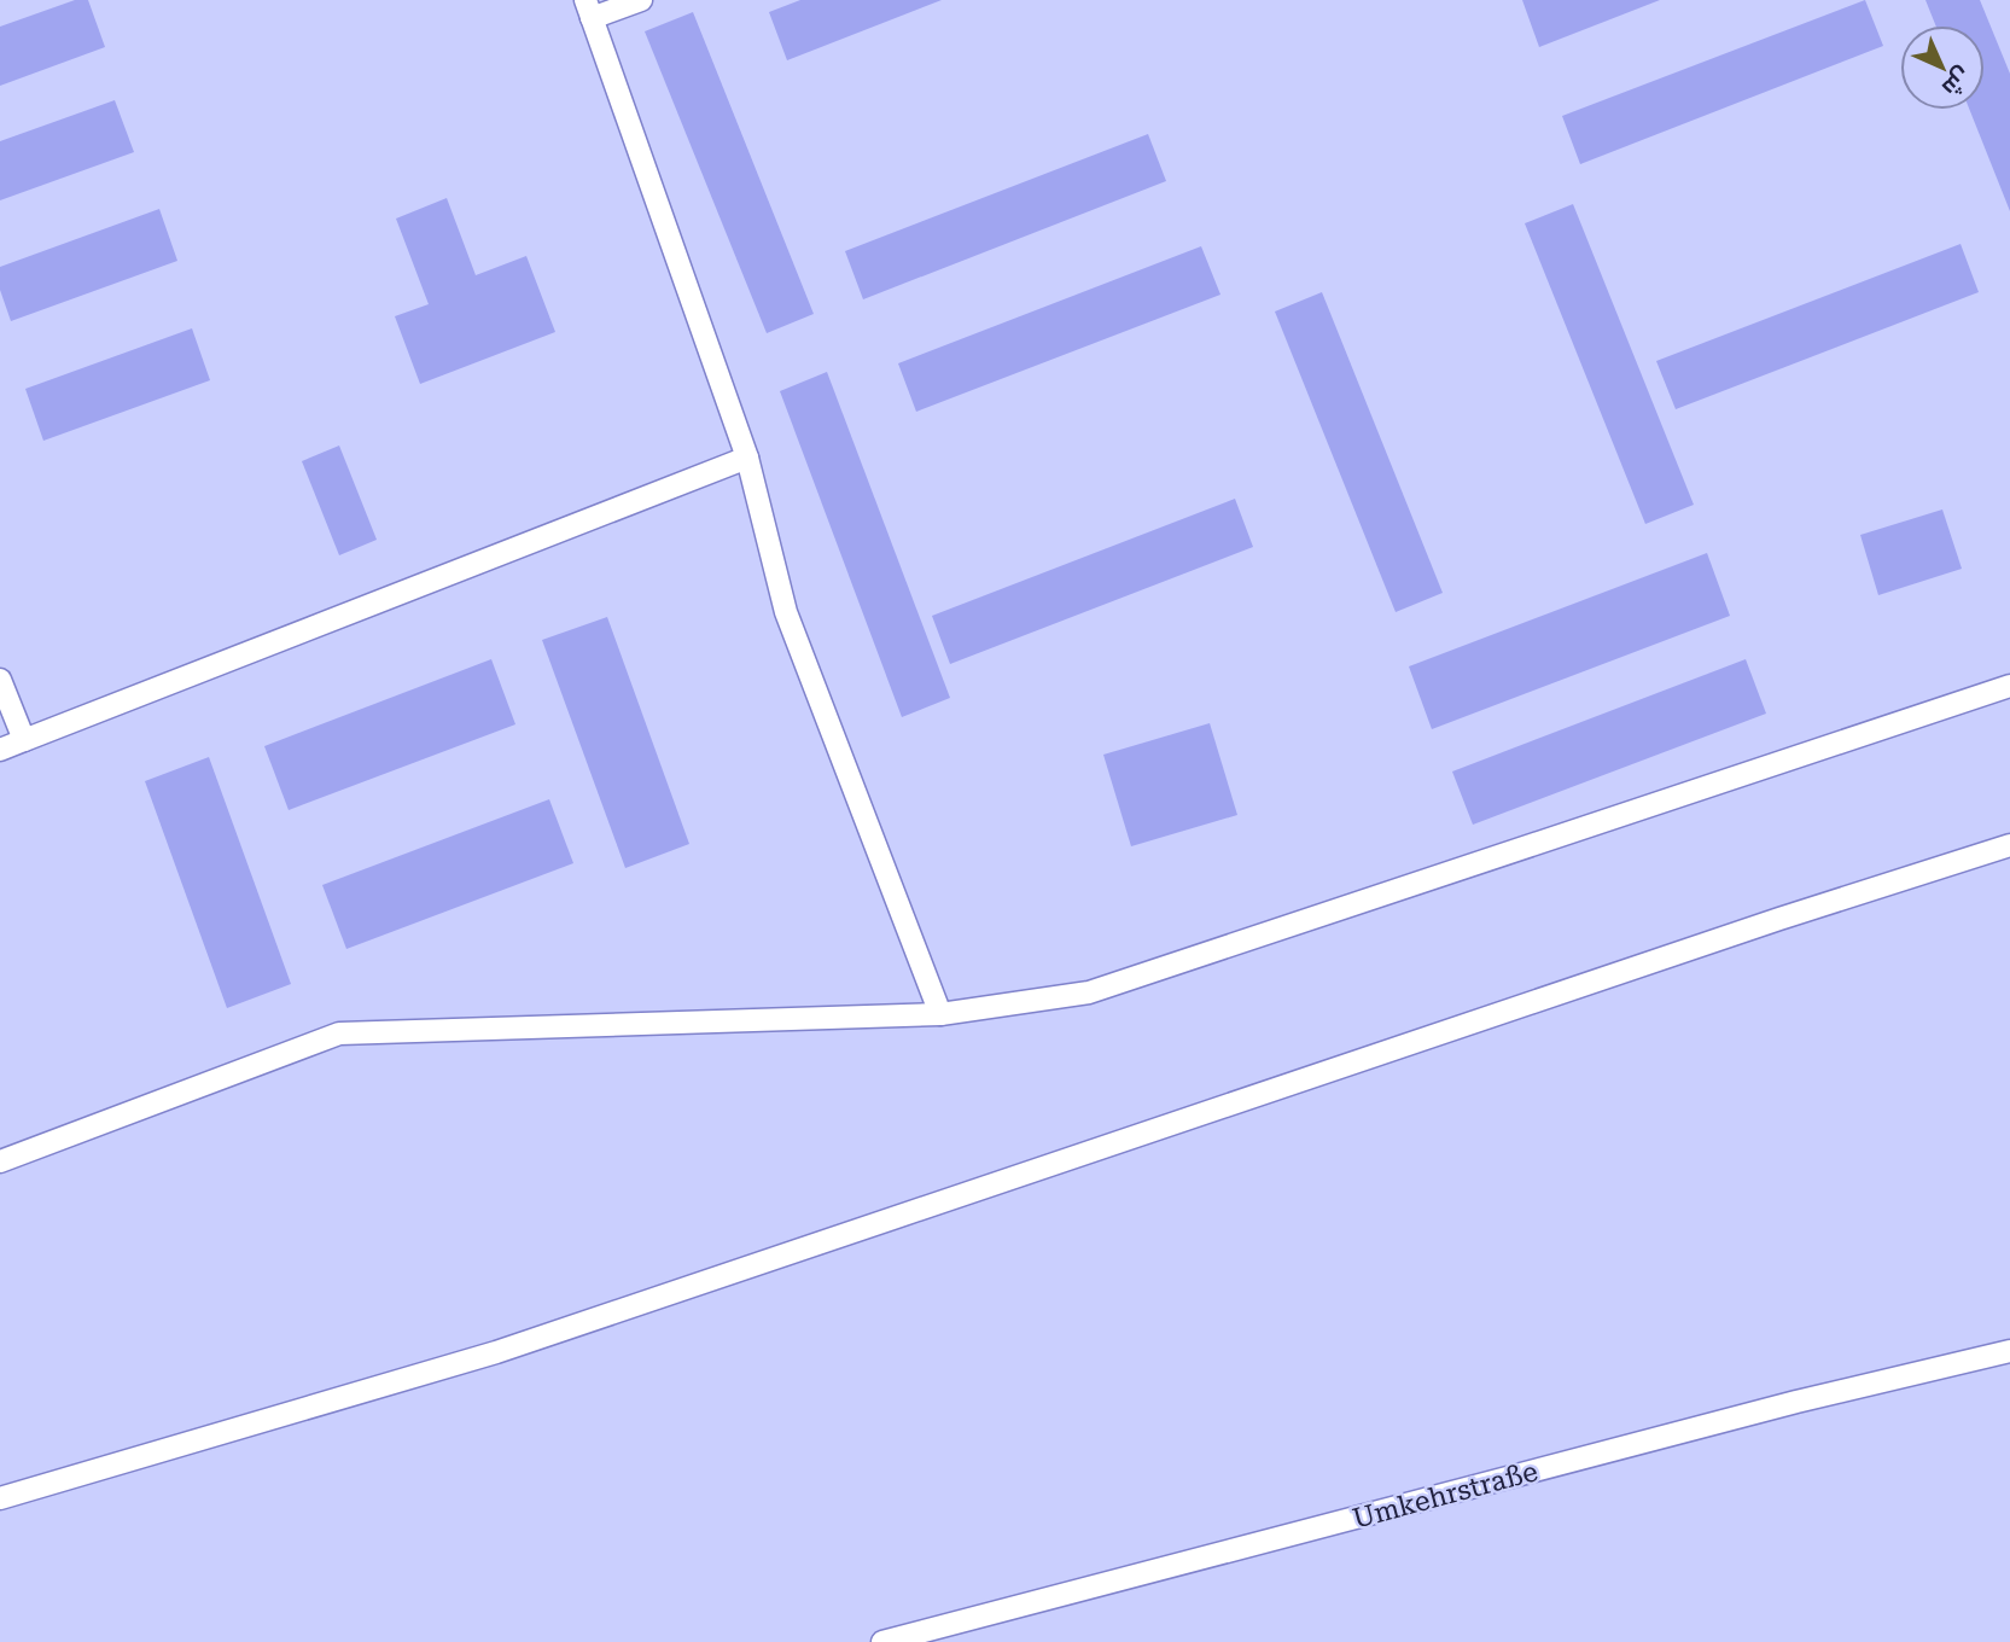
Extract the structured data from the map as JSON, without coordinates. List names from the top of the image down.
{
  "streets": {
    "lane": ["Umkehrstraße"]
  },
  "north": "bottom right"
}
